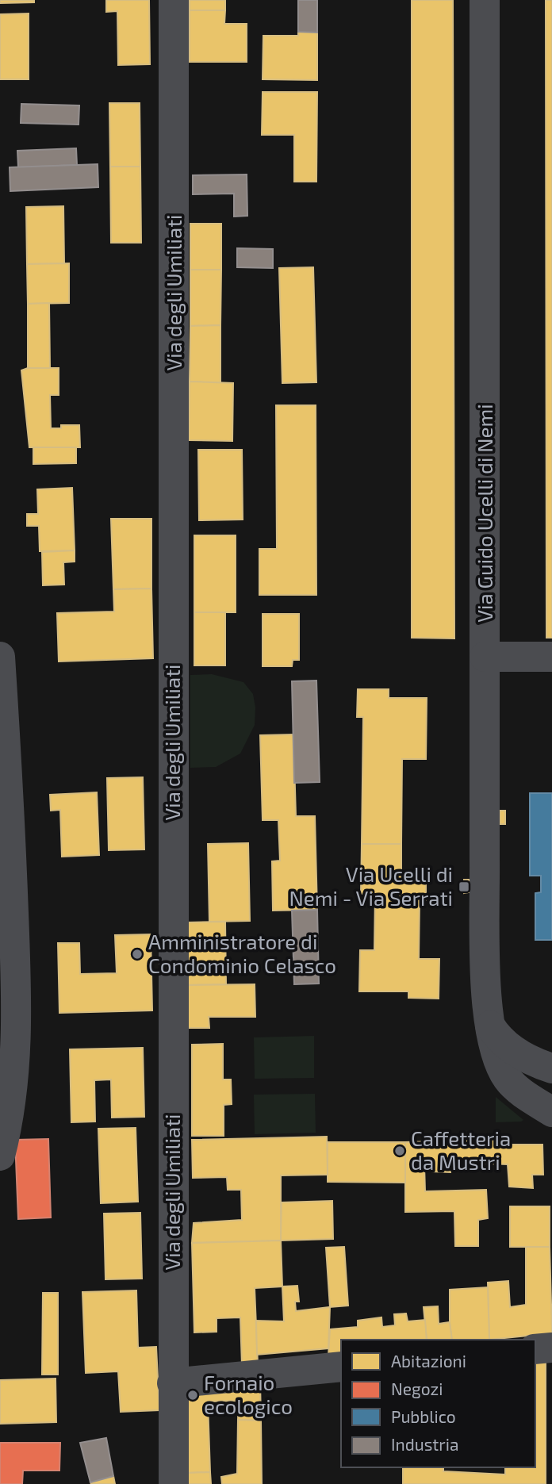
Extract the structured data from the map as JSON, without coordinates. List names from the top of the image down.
{
  "streets": {
    "street": ["Via degli Umiliati", "Via Guido Ucelli di Nemi"]
  },
  "places": {
    "transit": ["Via Ucelli di Nemi - Via Serrati"],
    "other": ["Amministratore di Condominio Celasco", "Caffetteria da Mustri", "Fornaio ecologico"]
  },
  "legend": [
    "Abitazioni",
    "Negozi",
    "Pubblico",
    "Industria"
  ]
}
